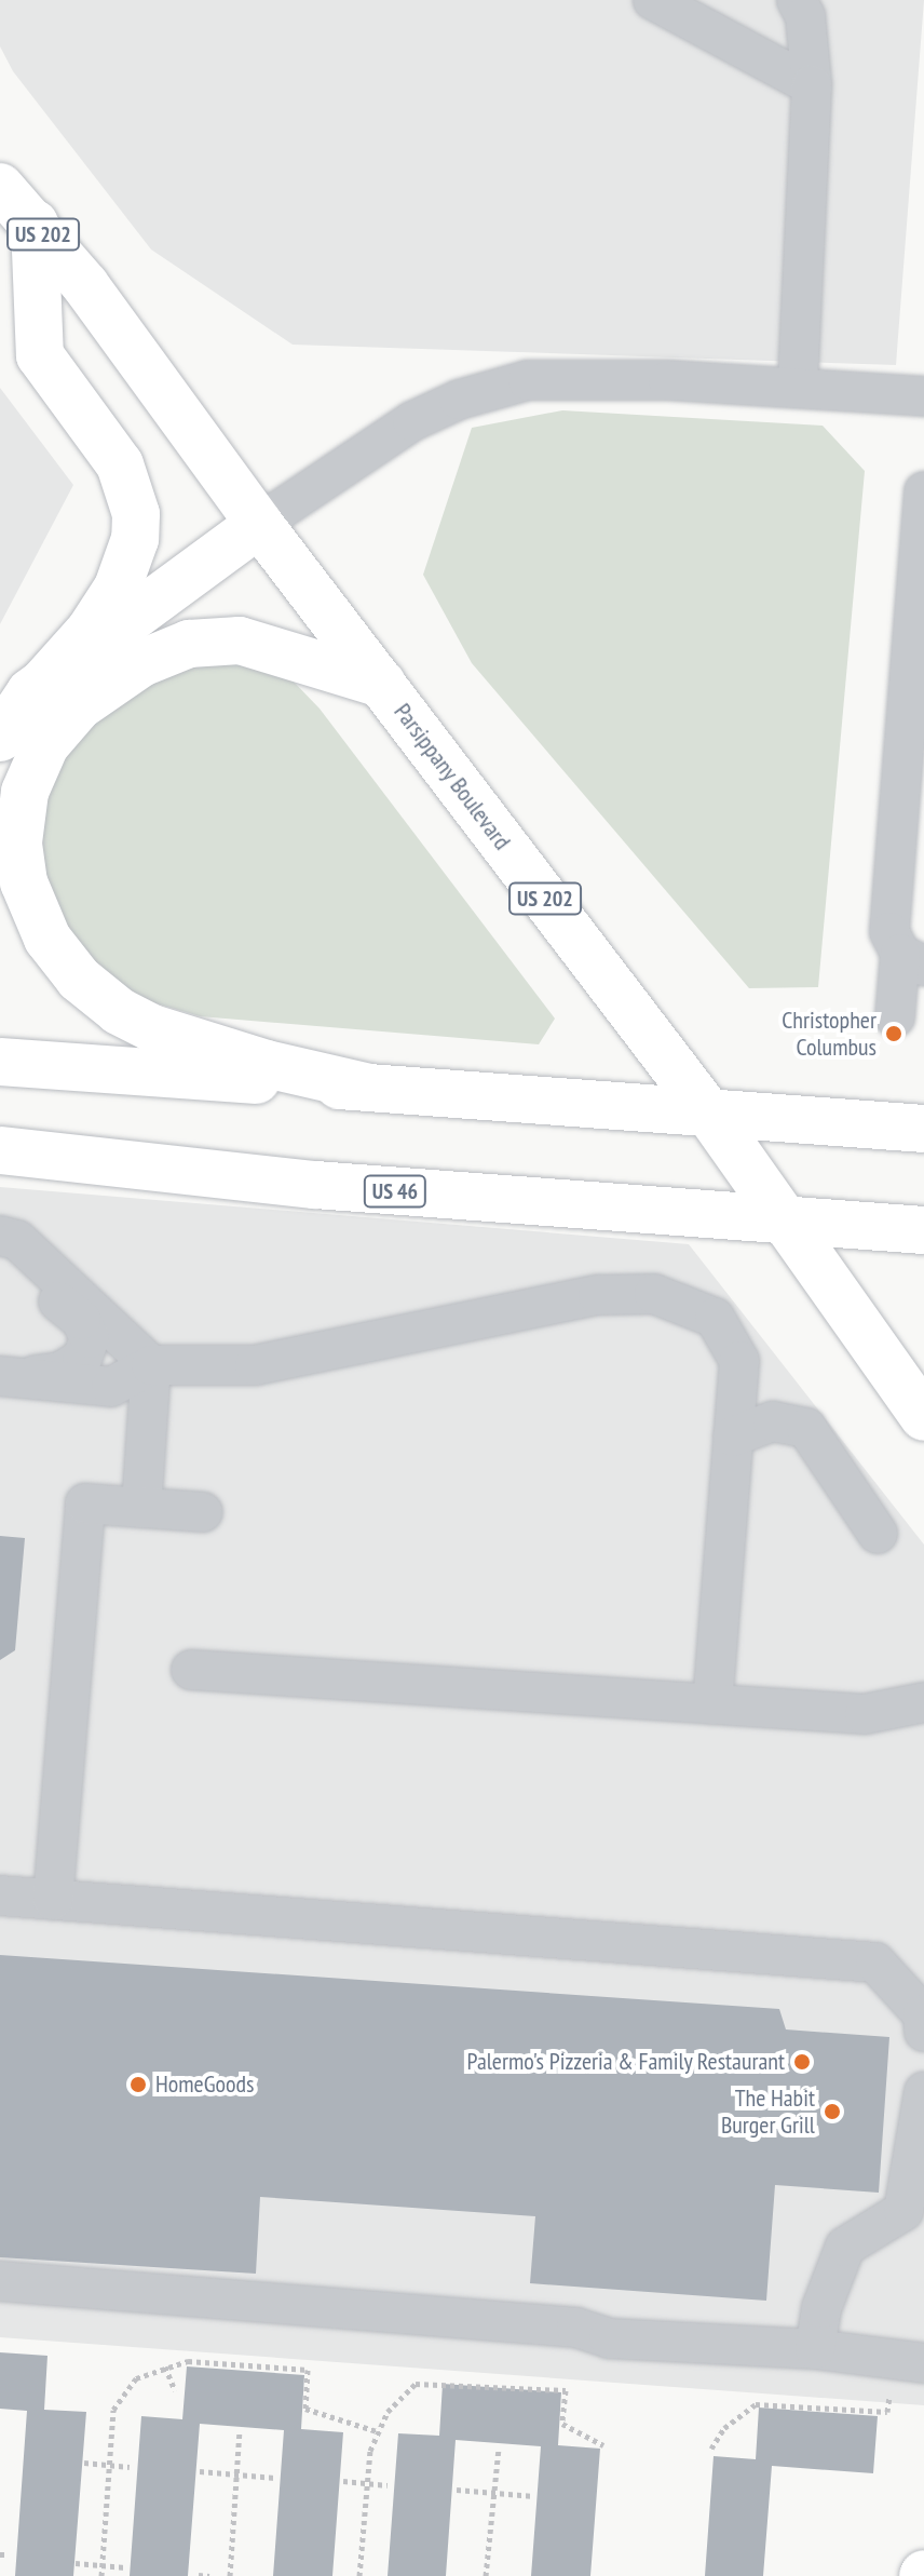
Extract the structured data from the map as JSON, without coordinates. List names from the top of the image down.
{
  "streets": {
    "main road": ["US 202", "Parsippany Boulevard", "US 46"]
  },
  "crossings": [
    ["Parsippany Boulevard", "US 46"]
  ],
  "places": [
    "Christopher Columbus",
    "Palermo's Pizzeria & Family Restaurant",
    "HomeGoods",
    "The Habit Burger Grill"
  ]
}
